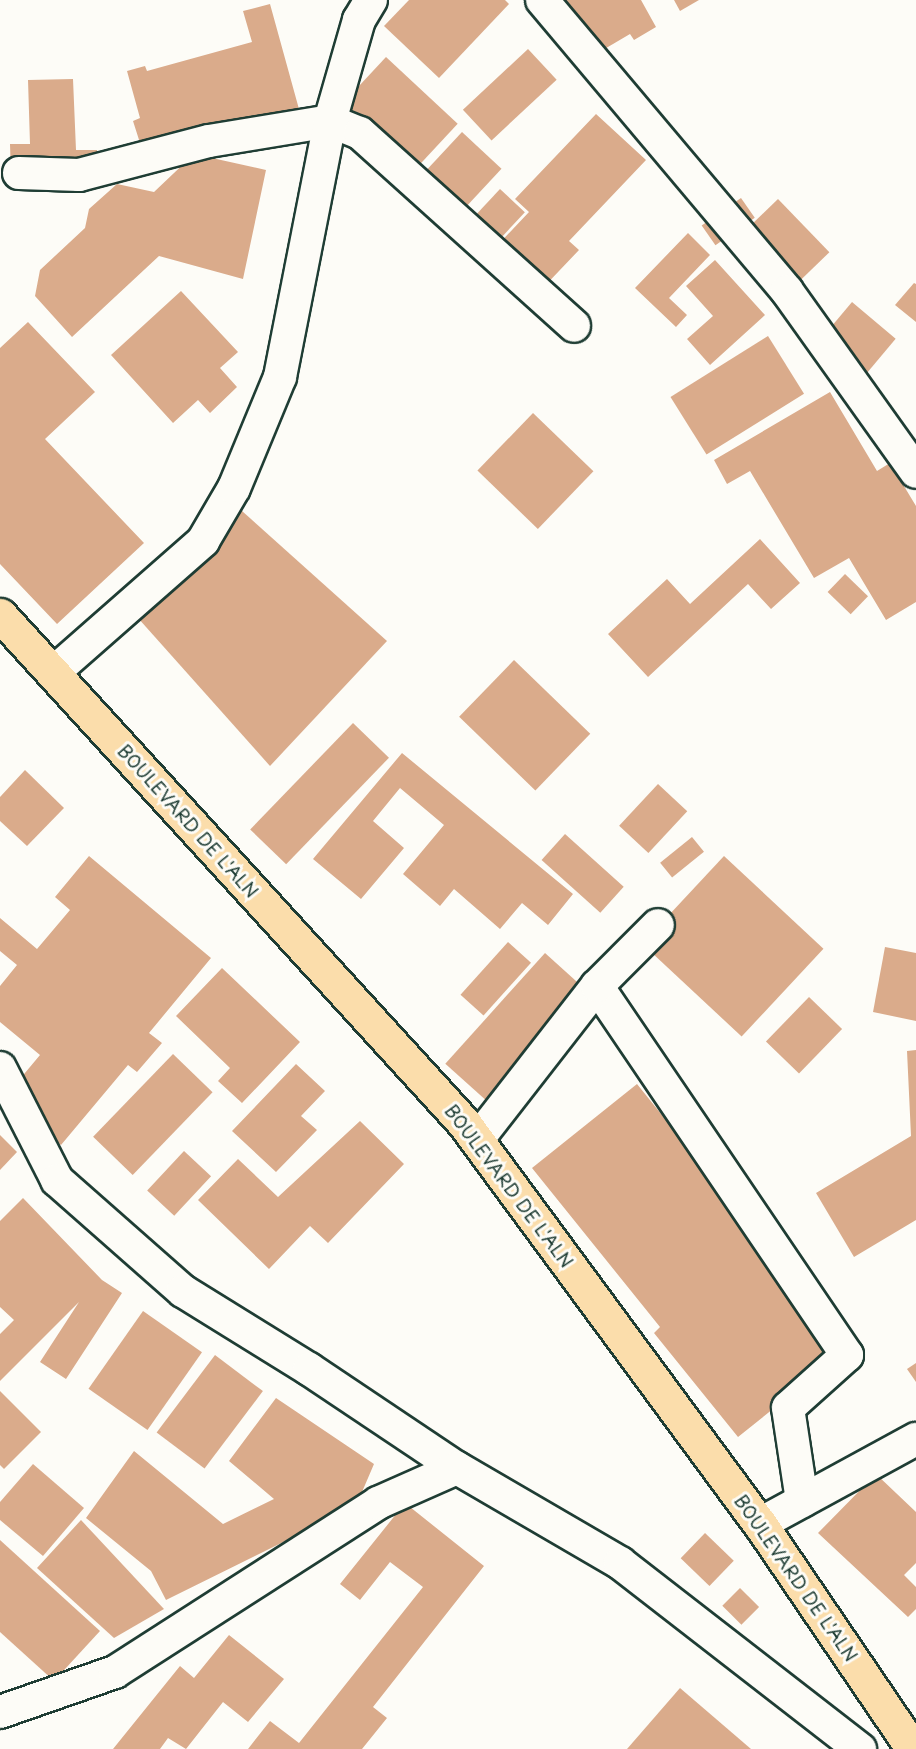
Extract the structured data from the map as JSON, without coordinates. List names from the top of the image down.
{
  "streets": {
    "main road": ["BOULEVARD DE L'ALN"]
  }
}
